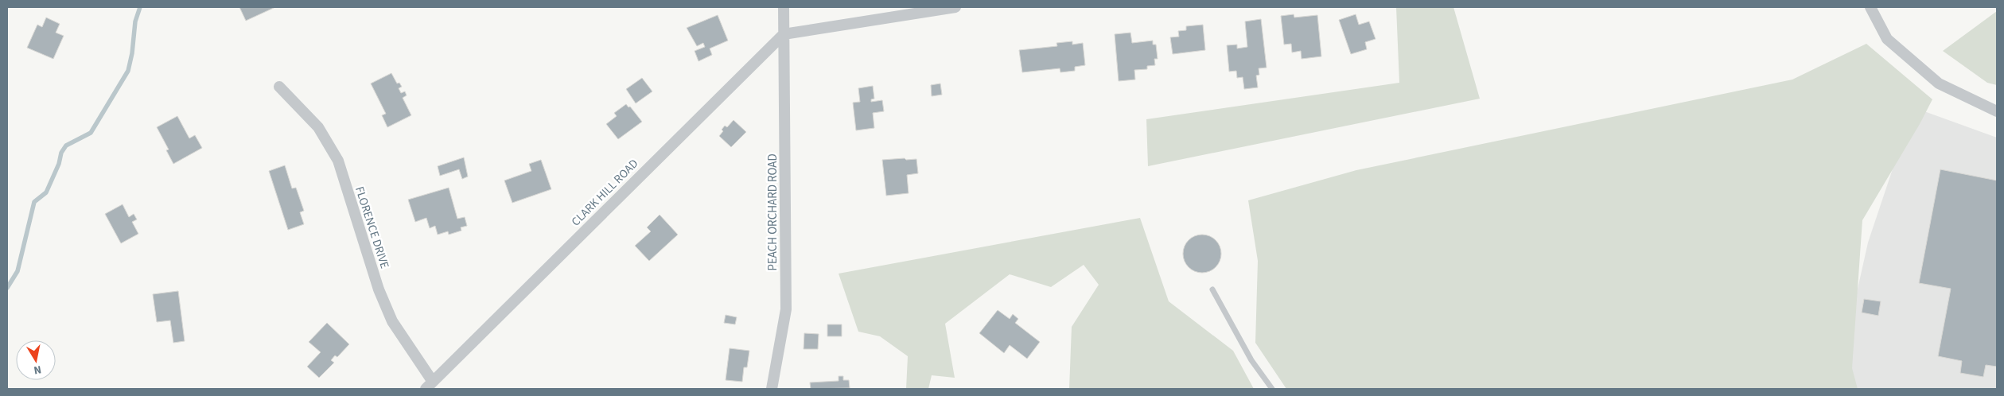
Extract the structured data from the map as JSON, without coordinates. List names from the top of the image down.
{
  "streets": {
    "street": ["CLARK HILL ROAD", "PEACH ORCHARD ROAD", "FLORENCE DRIVE"]
  },
  "crossings": [
    ["CLARK HILL ROAD", "PEACH ORCHARD ROAD"],
    ["CLARK HILL ROAD", "FLORENCE DRIVE"]
  ],
  "north": "bottom"
}
